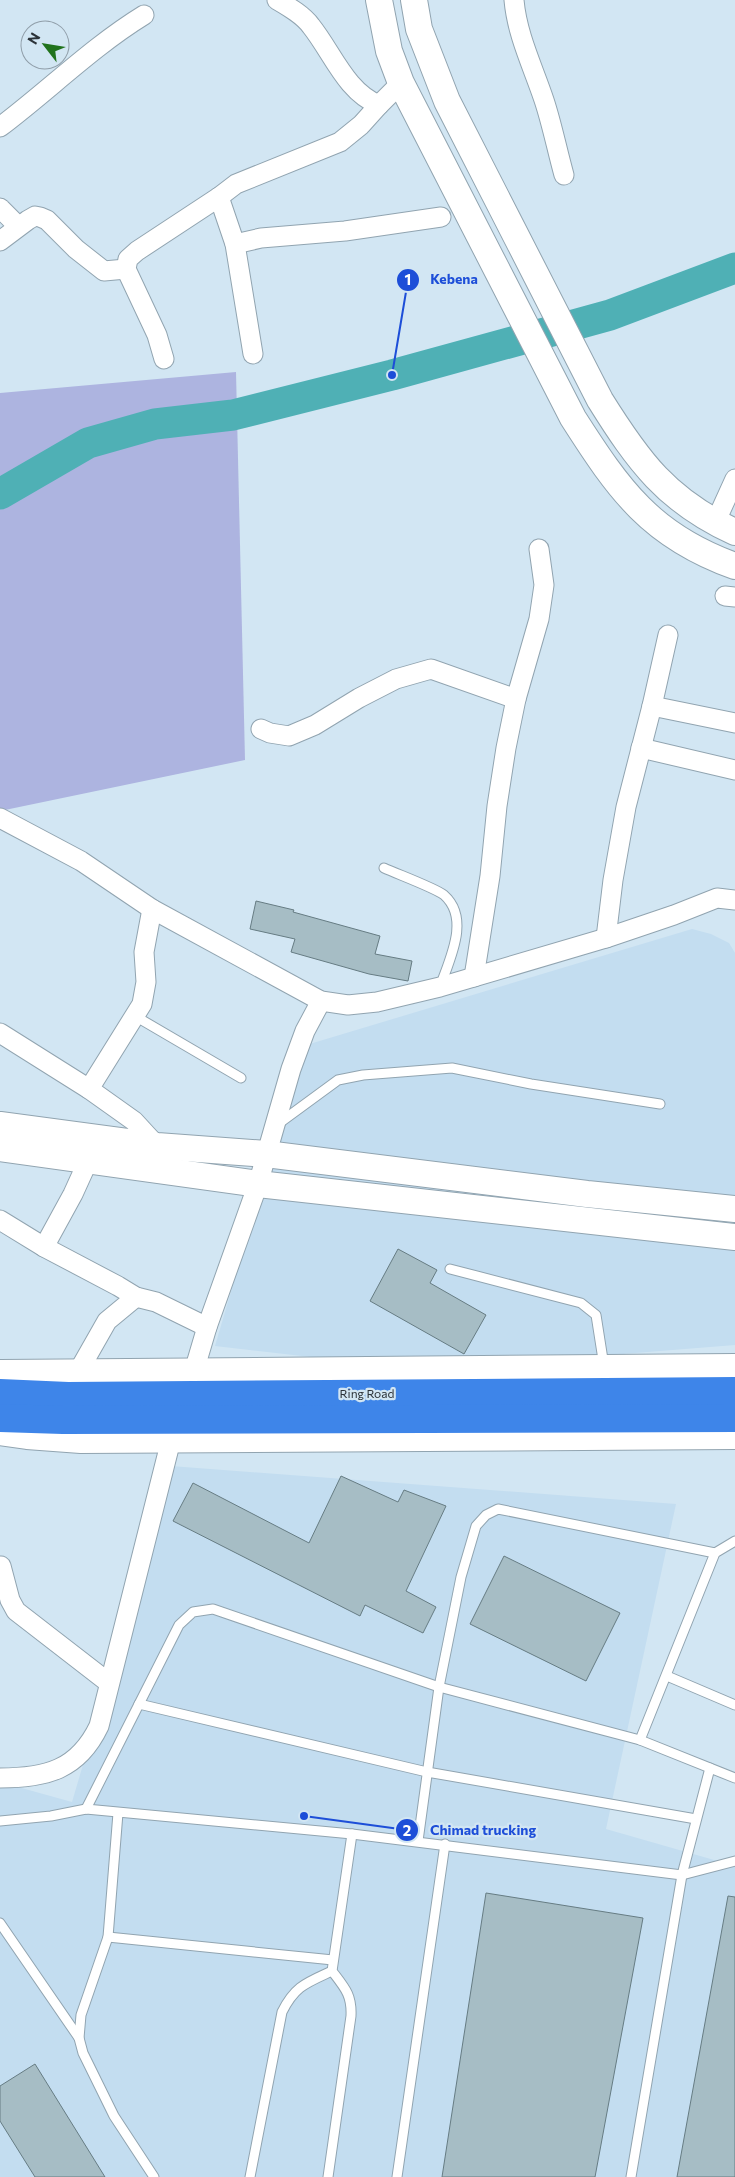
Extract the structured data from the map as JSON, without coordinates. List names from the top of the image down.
{
  "streets": {
    "highway": ["Ring Road"]
  },
  "places": ["Kebena", "Chimad trucking"],
  "north": "top left"
}
